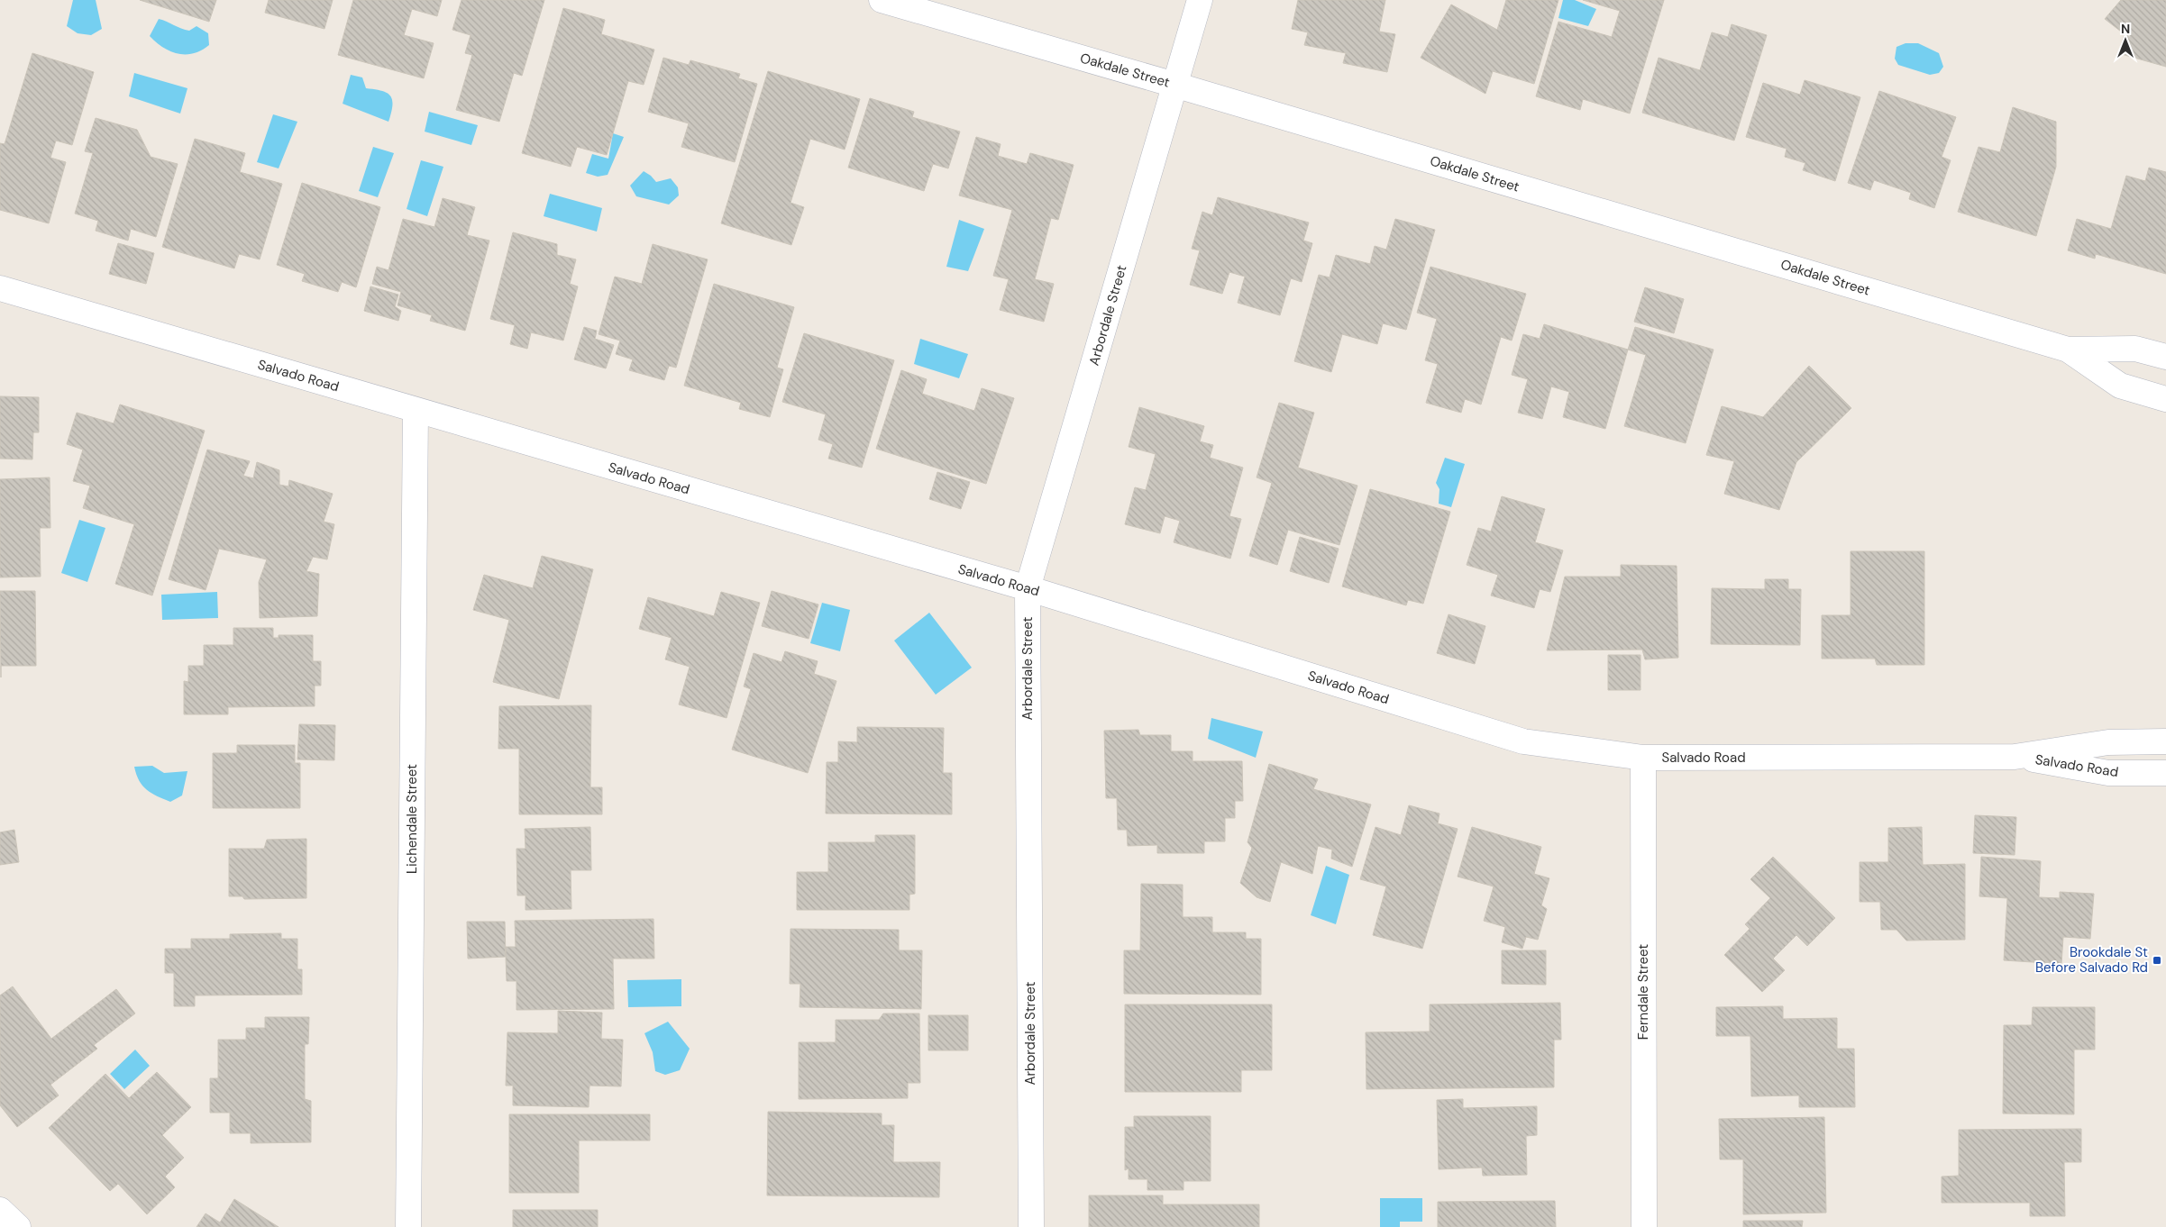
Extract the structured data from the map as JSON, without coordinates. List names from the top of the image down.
{
  "streets": {
    "street": [
      "Oakdale Street",
      "Arbordale Street",
      "Salvado Road",
      "Lichendale Street",
      "Ferndale Street"
    ]
  },
  "crossings": [
    ["Oakdale Street", "Arbordale Street"],
    ["Arbordale Street", "Salvado Road"],
    ["Salvado Road", "Lichendale Street"],
    ["Salvado Road", "Ferndale Street"]
  ],
  "places": {
    "transit": ["Brookdale St Before Salvado Rd"]
  },
  "north": "top"
}
